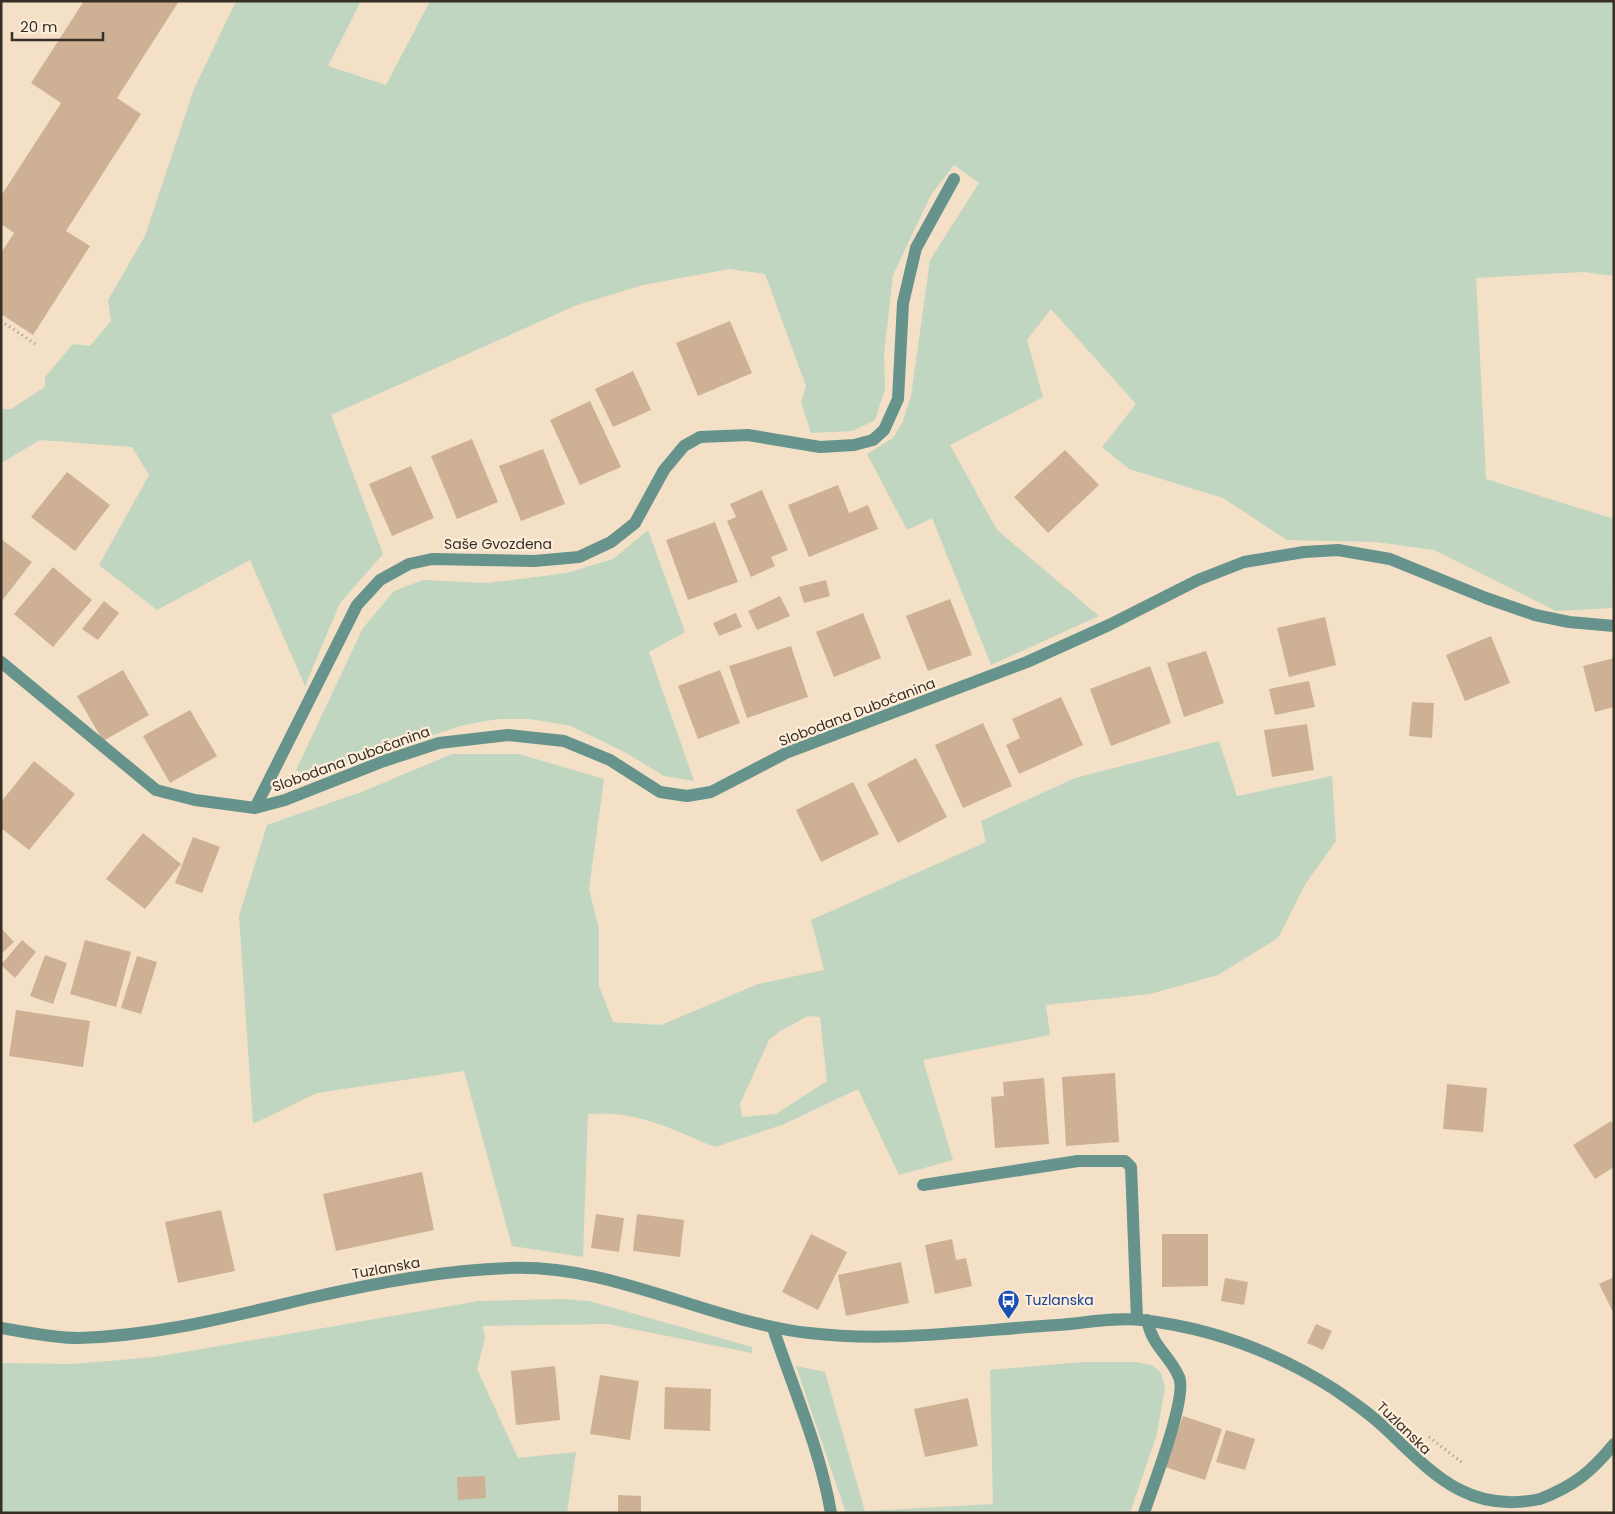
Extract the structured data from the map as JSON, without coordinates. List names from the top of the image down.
{
  "streets": {
    "street": ["Saše Gvozdena", "Slobodana Dubočanina", "Tuzlanska"]
  },
  "crossings": [
    ["Saše Gvozdena", "Slobodana Dubočanina"]
  ],
  "places": {
    "bus stop": ["Tuzlanska"]
  },
  "scale_bar": "20 m"
}
